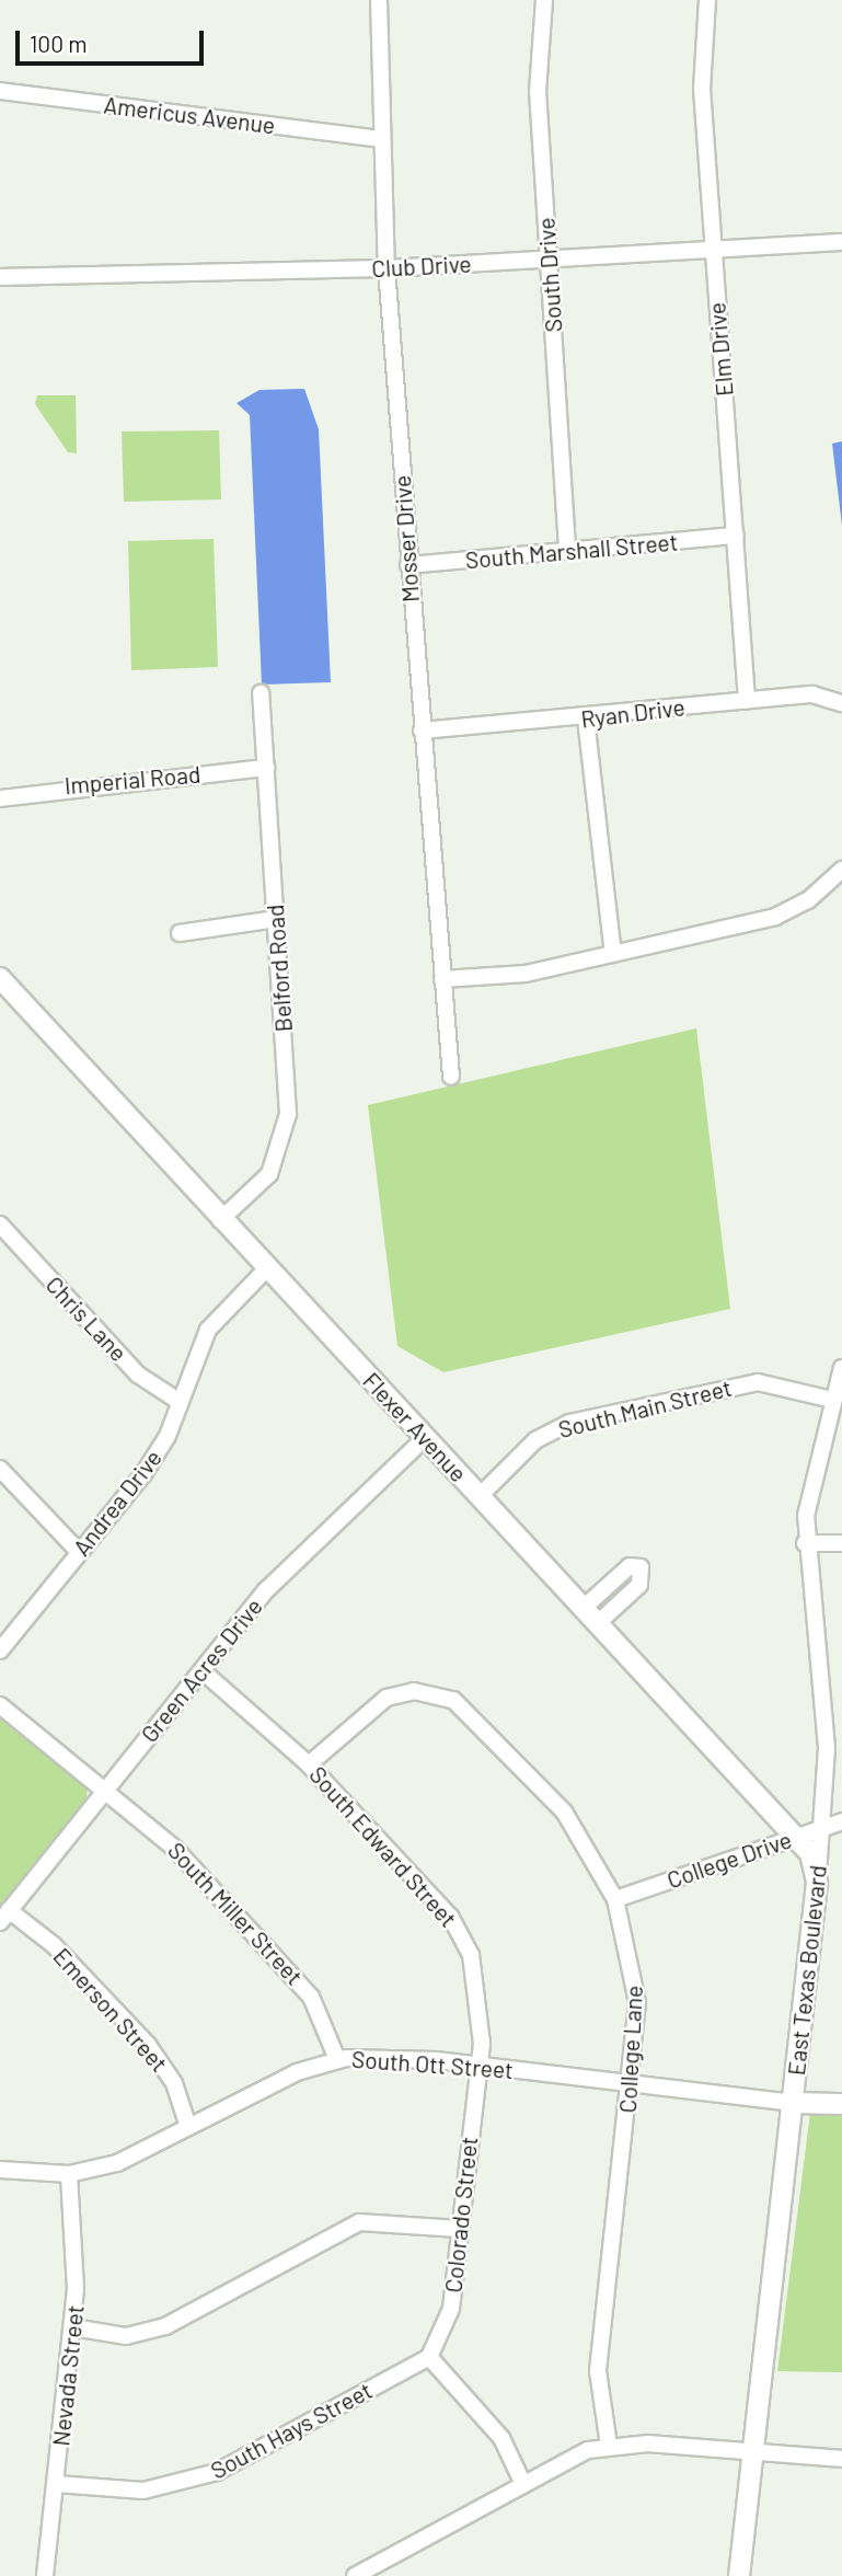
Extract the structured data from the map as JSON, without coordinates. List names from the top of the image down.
{
  "streets": {
    "street": [
      "Americus Avenue",
      "Club Drive",
      "South Drive",
      "Elm Drive",
      "Mosser Drive",
      "South Marshall Street",
      "Ryan Drive",
      "Imperial Road",
      "Belford Road",
      "Chris Lane",
      "South Main Street",
      "Flexer Avenue",
      "Andrea Drive",
      "Green Acres Drive",
      "South Edward Street",
      "College Drive",
      "South Miller Street",
      "East Texas Boulevard",
      "Emerson Street",
      "College Lane",
      "South Ott Street",
      "Colorado Street",
      "Nevada Street",
      "South Hays Street"
    ]
  },
  "crossings": [
    ["Americus Avenue", "Mosser Drive"],
    ["Club Drive", "South Drive"],
    ["Club Drive", "Elm Drive"],
    ["Club Drive", "Mosser Drive"],
    ["South Drive", "South Marshall Street"],
    ["Elm Drive", "South Marshall Street"],
    ["Elm Drive", "Ryan Drive"],
    ["Mosser Drive", "South Marshall Street"],
    ["Mosser Drive", "Ryan Drive"],
    ["Imperial Road", "Belford Road"],
    ["Belford Road", "Flexer Avenue"],
    ["Chris Lane", "Andrea Drive"],
    ["South Main Street", "Flexer Avenue"],
    ["South Main Street", "East Texas Boulevard"],
    ["Flexer Avenue", "Andrea Drive"],
    ["Flexer Avenue", "Green Acres Drive"],
    ["Flexer Avenue", "College Drive"],
    ["Flexer Avenue", "East Texas Boulevard"],
    ["Green Acres Drive", "South Edward Street"],
    ["Green Acres Drive", "South Miller Street"],
    ["Green Acres Drive", "Emerson Street"],
    ["South Edward Street", "College Lane"],
    ["South Edward Street", "South Ott Street"],
    ["South Edward Street", "Colorado Street"],
    ["College Drive", "East Texas Boulevard"],
    ["College Drive", "College Lane"],
    ["South Miller Street", "South Ott Street"],
    ["East Texas Boulevard", "South Ott Street"],
    ["Emerson Street", "South Ott Street"],
    ["College Lane", "South Ott Street"],
    ["South Ott Street", "Colorado Street"],
    ["South Ott Street", "Nevada Street"],
    ["Colorado Street", "South Hays Street"],
    ["Nevada Street", "South Hays Street"]
  ],
  "scale_bar": "100 m"
}
